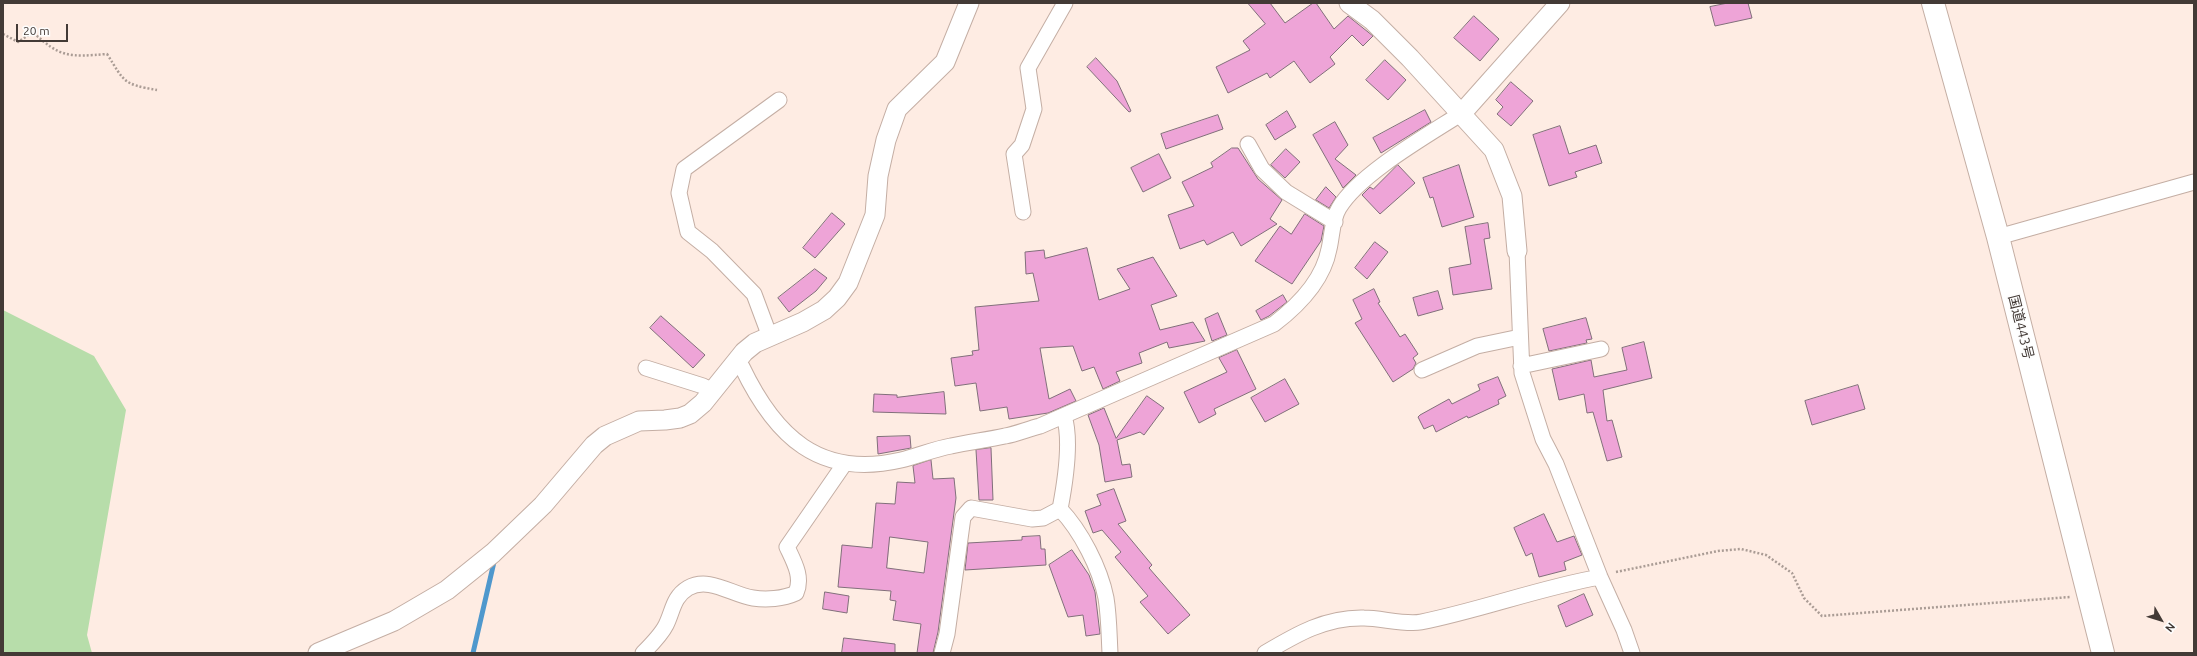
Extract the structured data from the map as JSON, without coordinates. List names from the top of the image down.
{
  "streets": {
    "highway": ["国道443号"]
  },
  "scale_bar": "20 m",
  "north": "bottom right"
}
